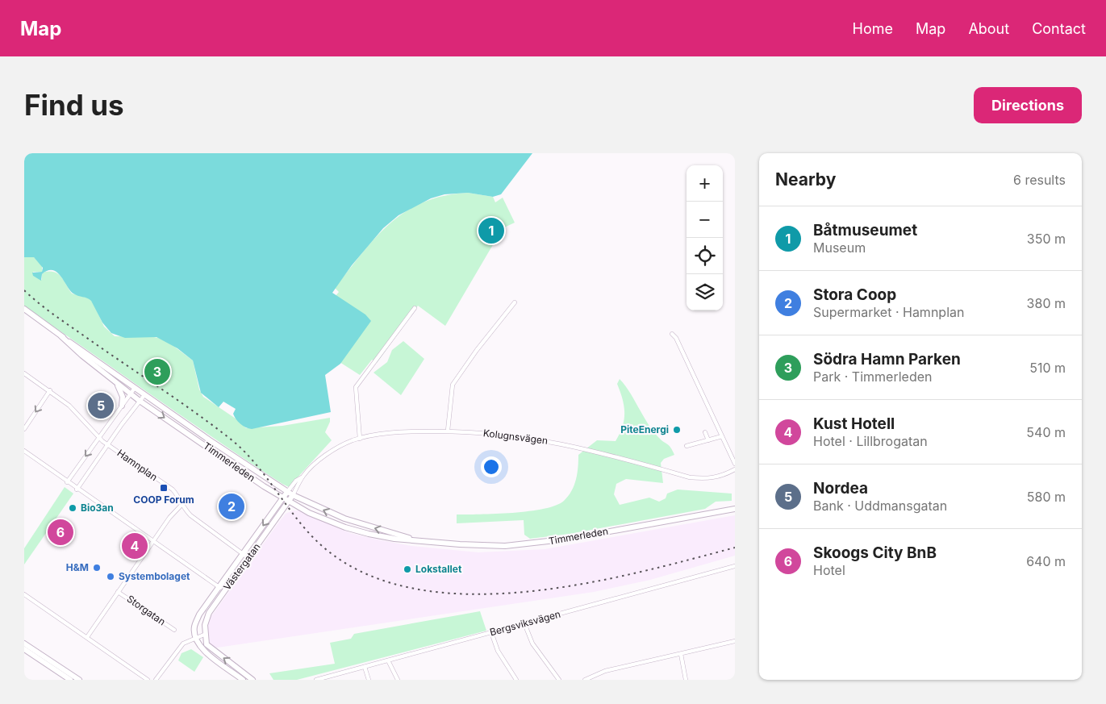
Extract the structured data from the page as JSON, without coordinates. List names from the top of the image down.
{
  "streets": {
    "main road": ["Timmerleden", "Västergatan"],
    "street": [
      "Kolugnsvägen",
      "Hamnplan",
      "Storgatan",
      "Bergsviksvägen"
    ]
  },
  "crossings": [
    ["Kolugnsvägen", "Timmerleden"],
    ["Kolugnsvägen", "Västergatan"],
    ["Timmerleden", "Västergatan"],
    ["Hamnplan", "Västergatan"]
  ],
  "places": {
    "other": [
      "PiteEnergi",
      "Bio3an",
      "H&M",
      "Lokstallet",
      "Systembolaget"
    ],
    "transit": ["COOP Forum"]
  },
  "page": {
    "header": "Map",
    "nav": [
      "Home",
      "Map",
      "About",
      "Contact"
    ],
    "buttons": "Directions",
    "title": "Find us",
    "heading": ["Nearby", "6 results"],
    "map_buttons": ["+", "−"],
    "list": [
      {
        "mark": "1",
        "name": "Båtmuseumet",
        "note": "Museum",
        "value": "350 m"
      },
      {
        "mark": "2",
        "name": "Stora Coop",
        "note": "Supermarket · Hamnplan",
        "value": "380 m"
      },
      {
        "mark": "3",
        "name": "Södra Hamn Parken",
        "note": "Park · Timmerleden",
        "value": "510 m"
      },
      {
        "mark": "4",
        "name": "Kust Hotell",
        "note": "Hotel · Lillbrogatan",
        "value": "540 m"
      },
      {
        "mark": "5",
        "name": "Nordea",
        "note": "Bank · Uddmansgatan",
        "value": "580 m"
      },
      {
        "mark": "6",
        "name": "Skoogs City BnB",
        "note": "Hotel",
        "value": "640 m"
      }
    ],
    "pins": [
      "1",
      "3",
      "5",
      "2",
      "6",
      "4"
    ]
  }
}
